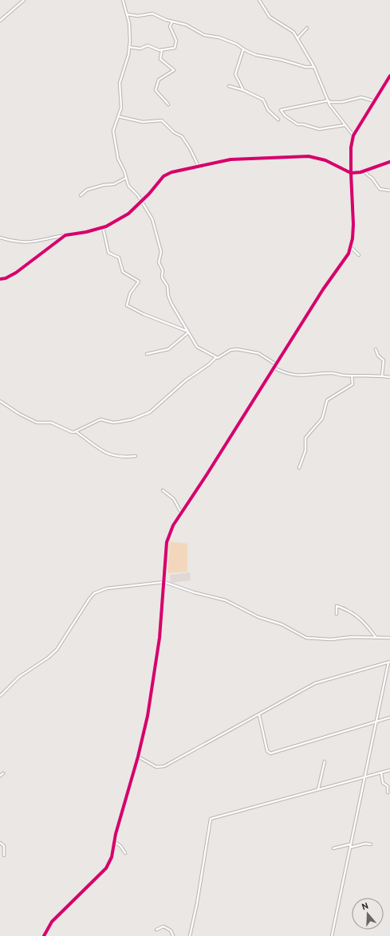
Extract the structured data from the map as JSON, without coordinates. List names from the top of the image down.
{
  "north": "top"
}
